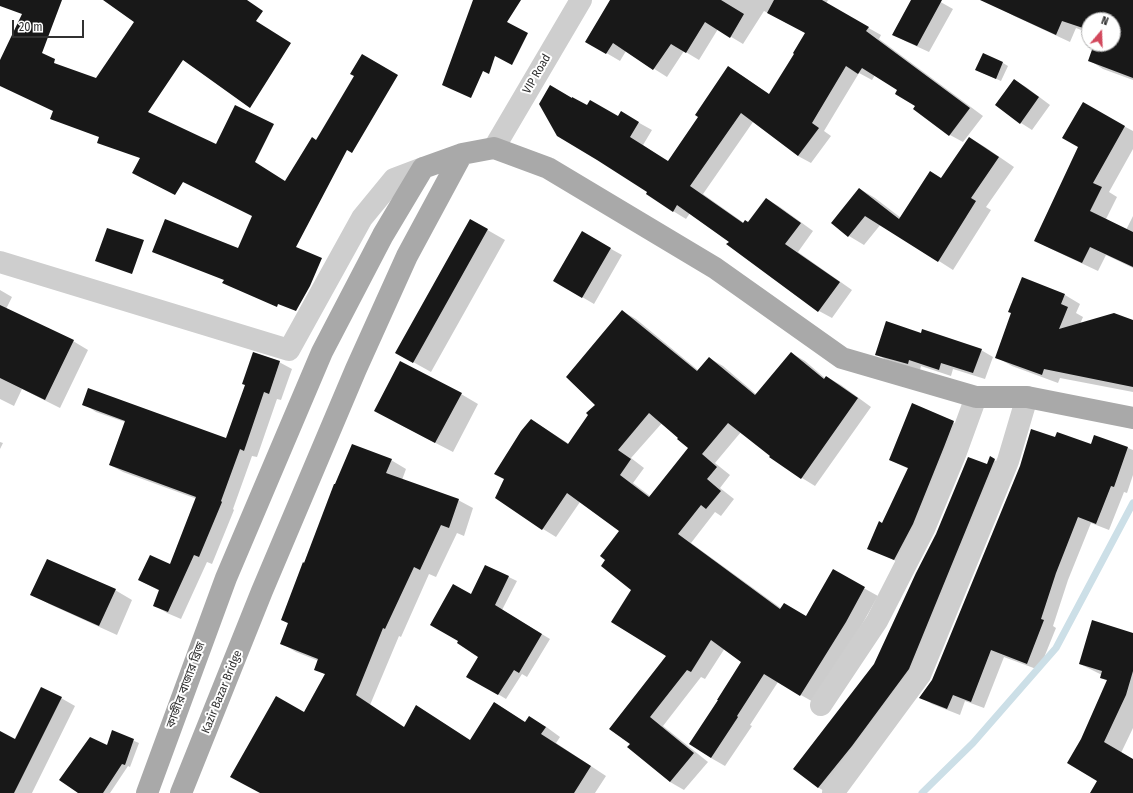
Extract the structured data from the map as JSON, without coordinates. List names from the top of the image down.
{
  "streets": {
    "main road": ["কাজীর বাজার ব্রিজ", "Kazir Bazar Bridge"],
    "street": ["VIP Road"]
  },
  "scale_bar": "20 m",
  "north": "top"
}
